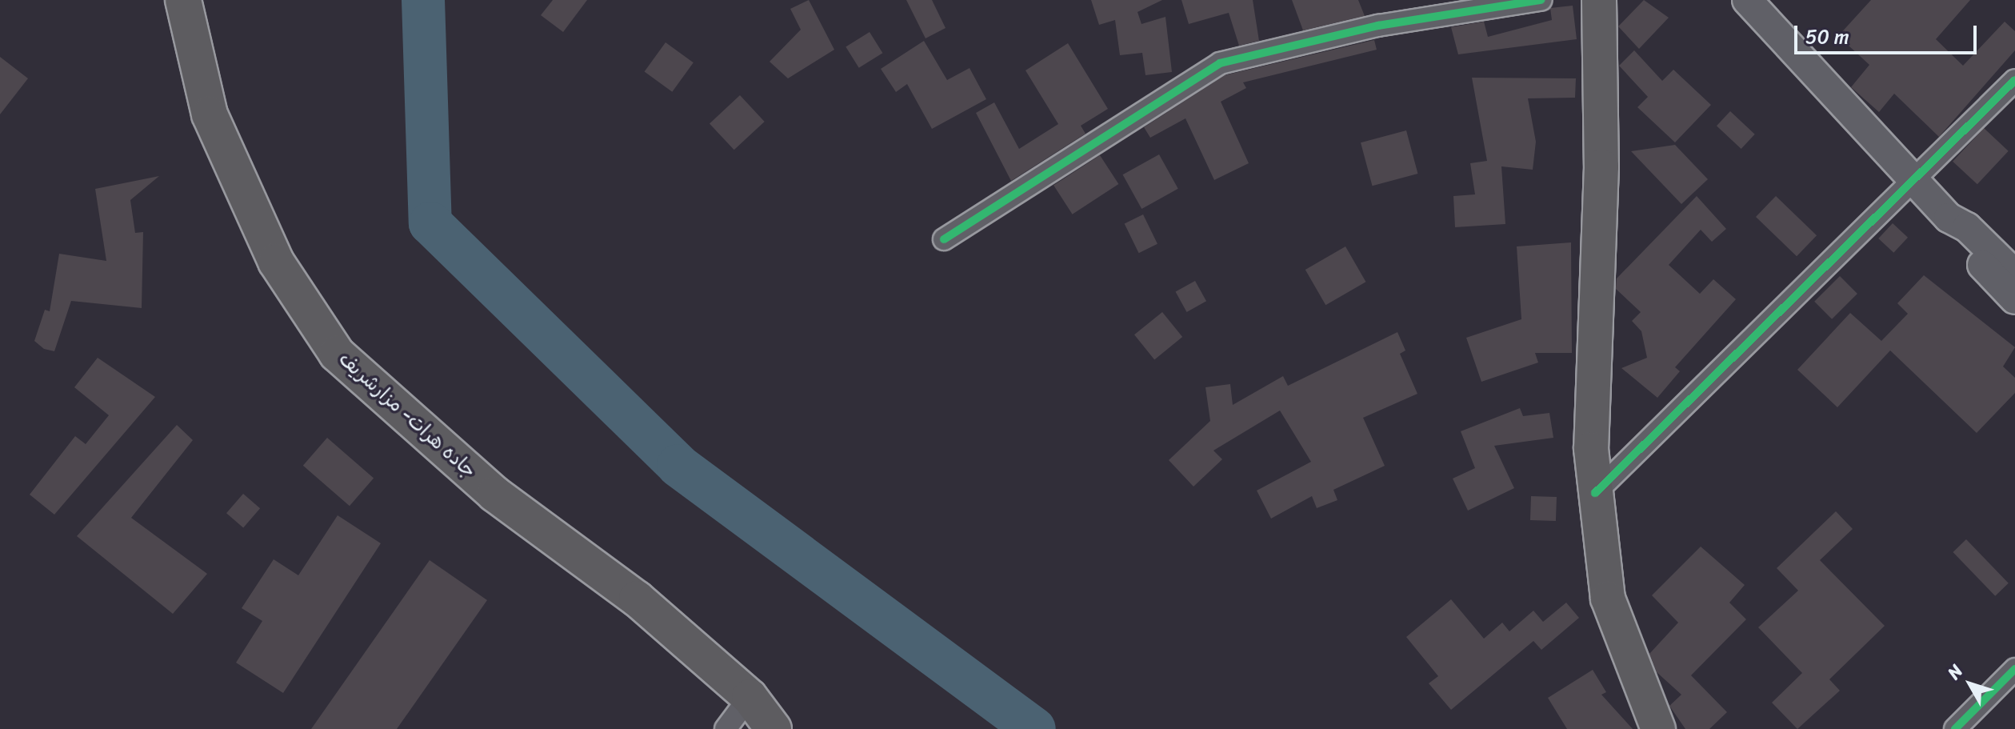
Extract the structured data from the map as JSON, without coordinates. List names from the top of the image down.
{
  "streets": {
    "highway": ["جاده هرات- مزارشریف"]
  },
  "scale_bar": "50 m",
  "north": "top left"
}
